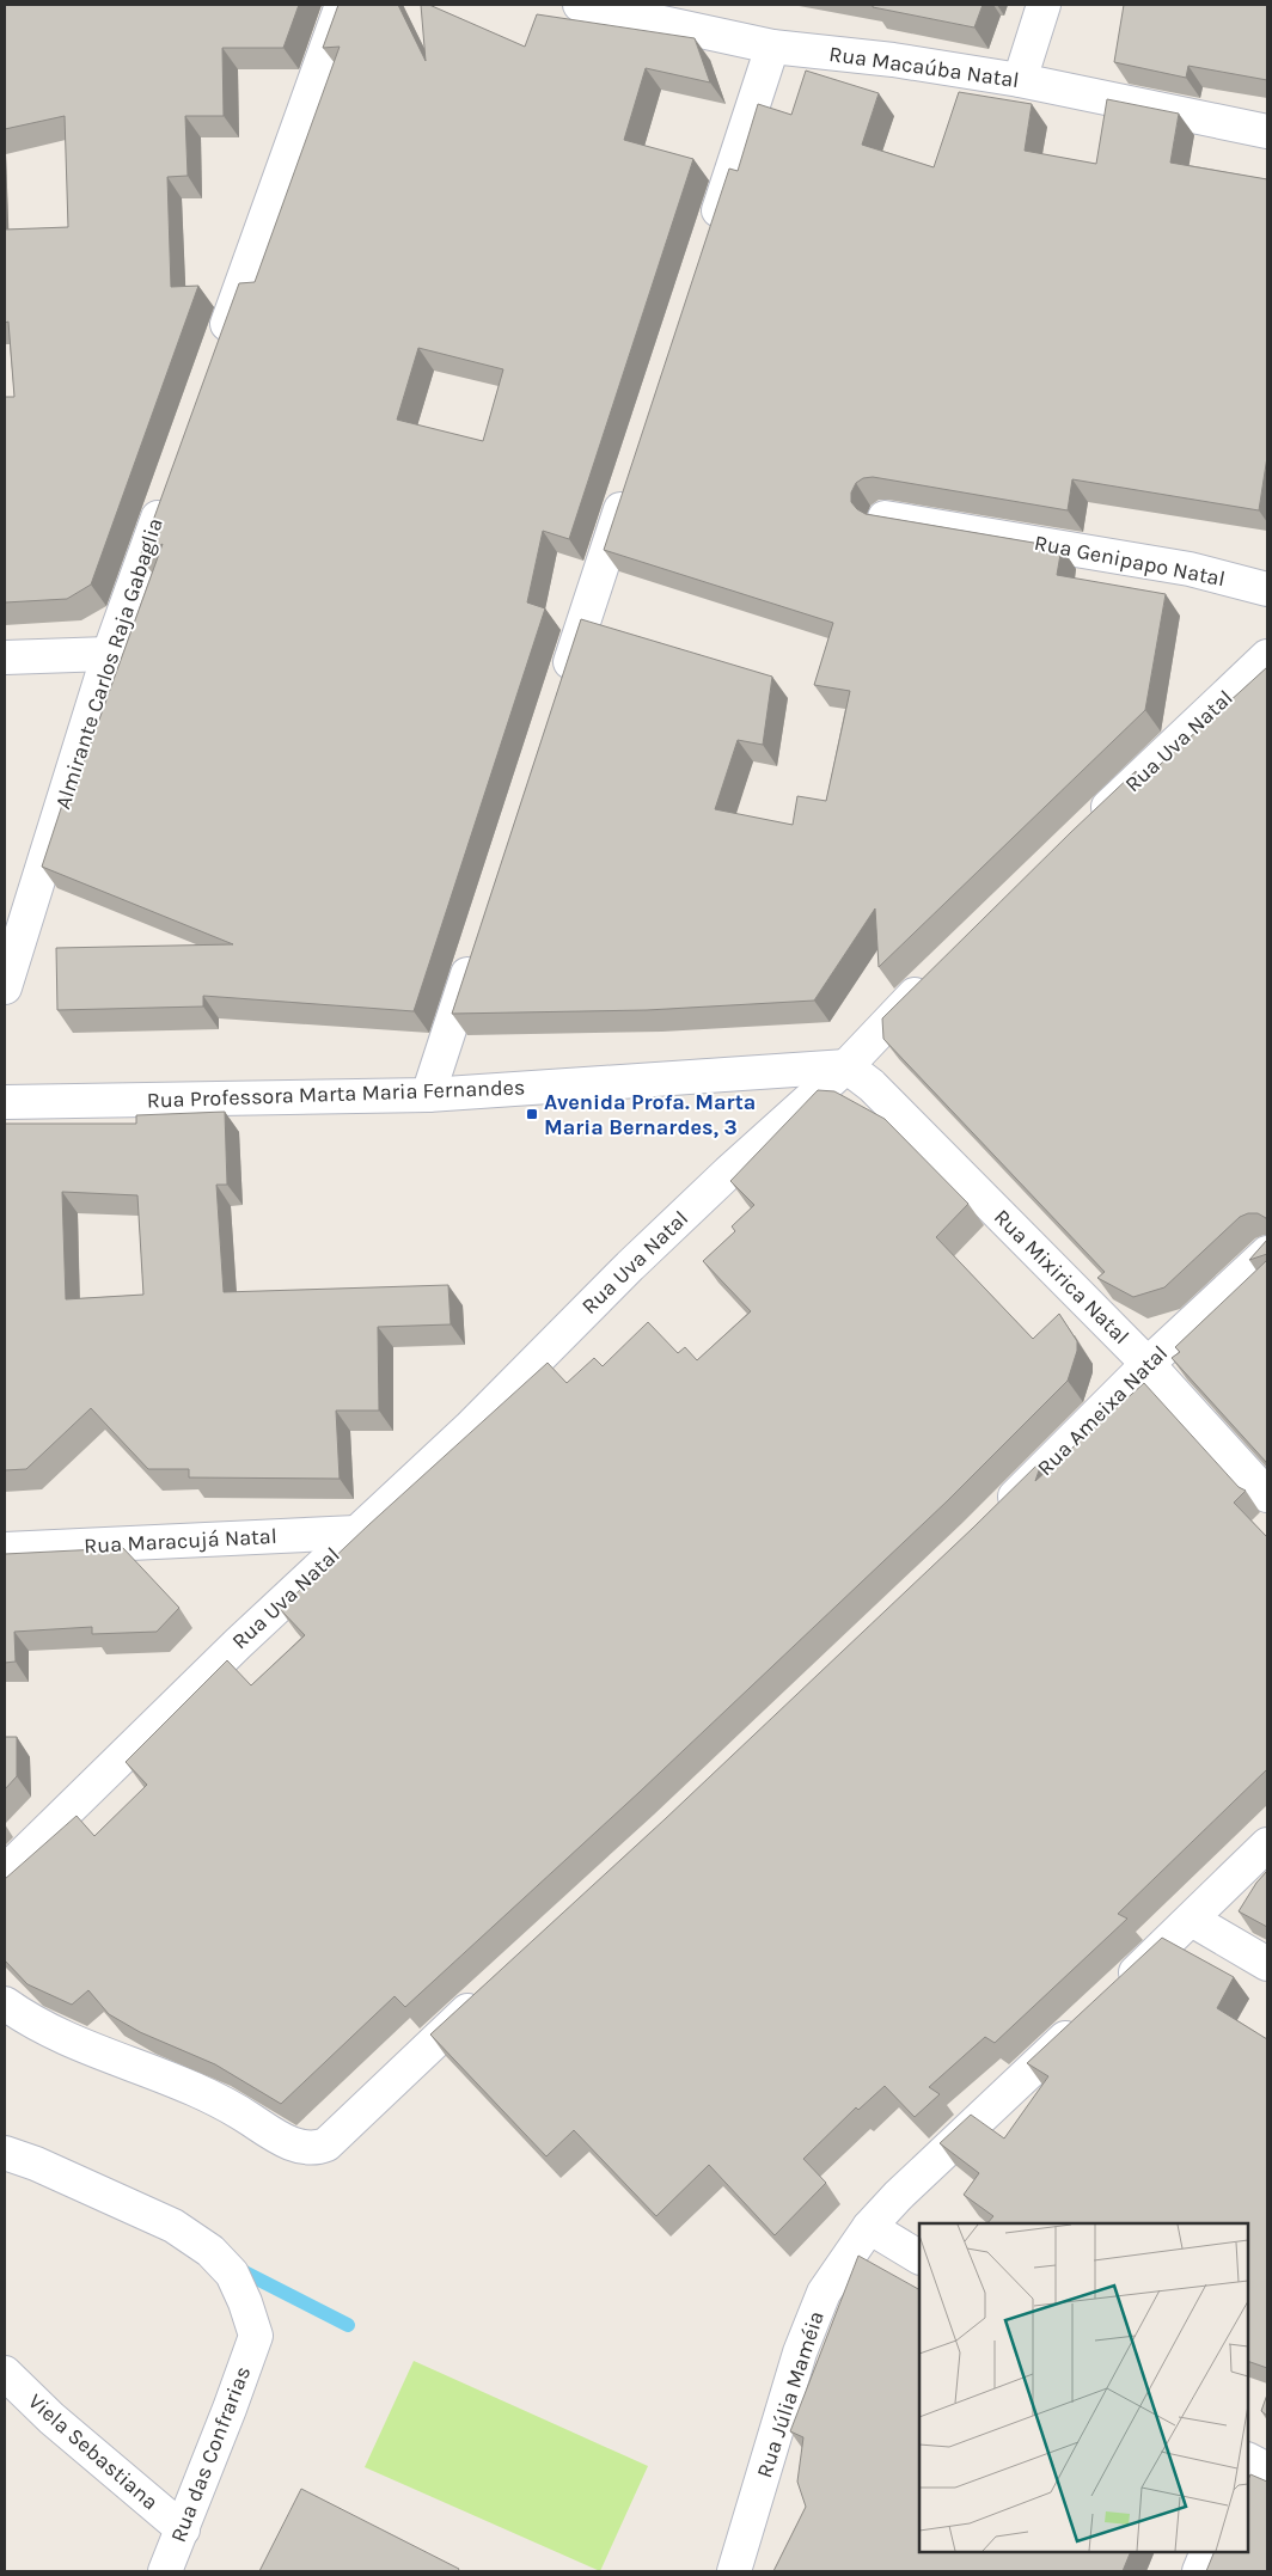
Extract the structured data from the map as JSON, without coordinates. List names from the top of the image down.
{
  "streets": {
    "street": [
      "Rua Macaúba Natal",
      "Rua Genipapo Natal",
      "Almirante Carlos Raja Gabaglia",
      "Rua Uva Natal",
      "Rua Professora Marta Maria Fernandes",
      "Rua Mixirica Natal",
      "Rua Ameixa Natal",
      "Rua Maracujá Natal",
      "Rua Júlia Maméia",
      "Viela Sebastiana",
      "Rua das Confrarias"
    ]
  },
  "crossings": [
    ["Rua Uva Natal", "Rua Professora Marta Maria Fernandes"],
    ["Rua Uva Natal", "Rua Mixirica Natal"],
    ["Rua Uva Natal", "Rua Maracujá Natal"],
    ["Rua Professora Marta Maria Fernandes", "Rua Mixirica Natal"],
    ["Rua Mixirica Natal", "Rua Ameixa Natal"],
    ["Viela Sebastiana", "Rua das Confrarias"]
  ],
  "places": {
    "transit": ["Avenida Profa. Marta Maria Bernardes, 3"]
  }
}
